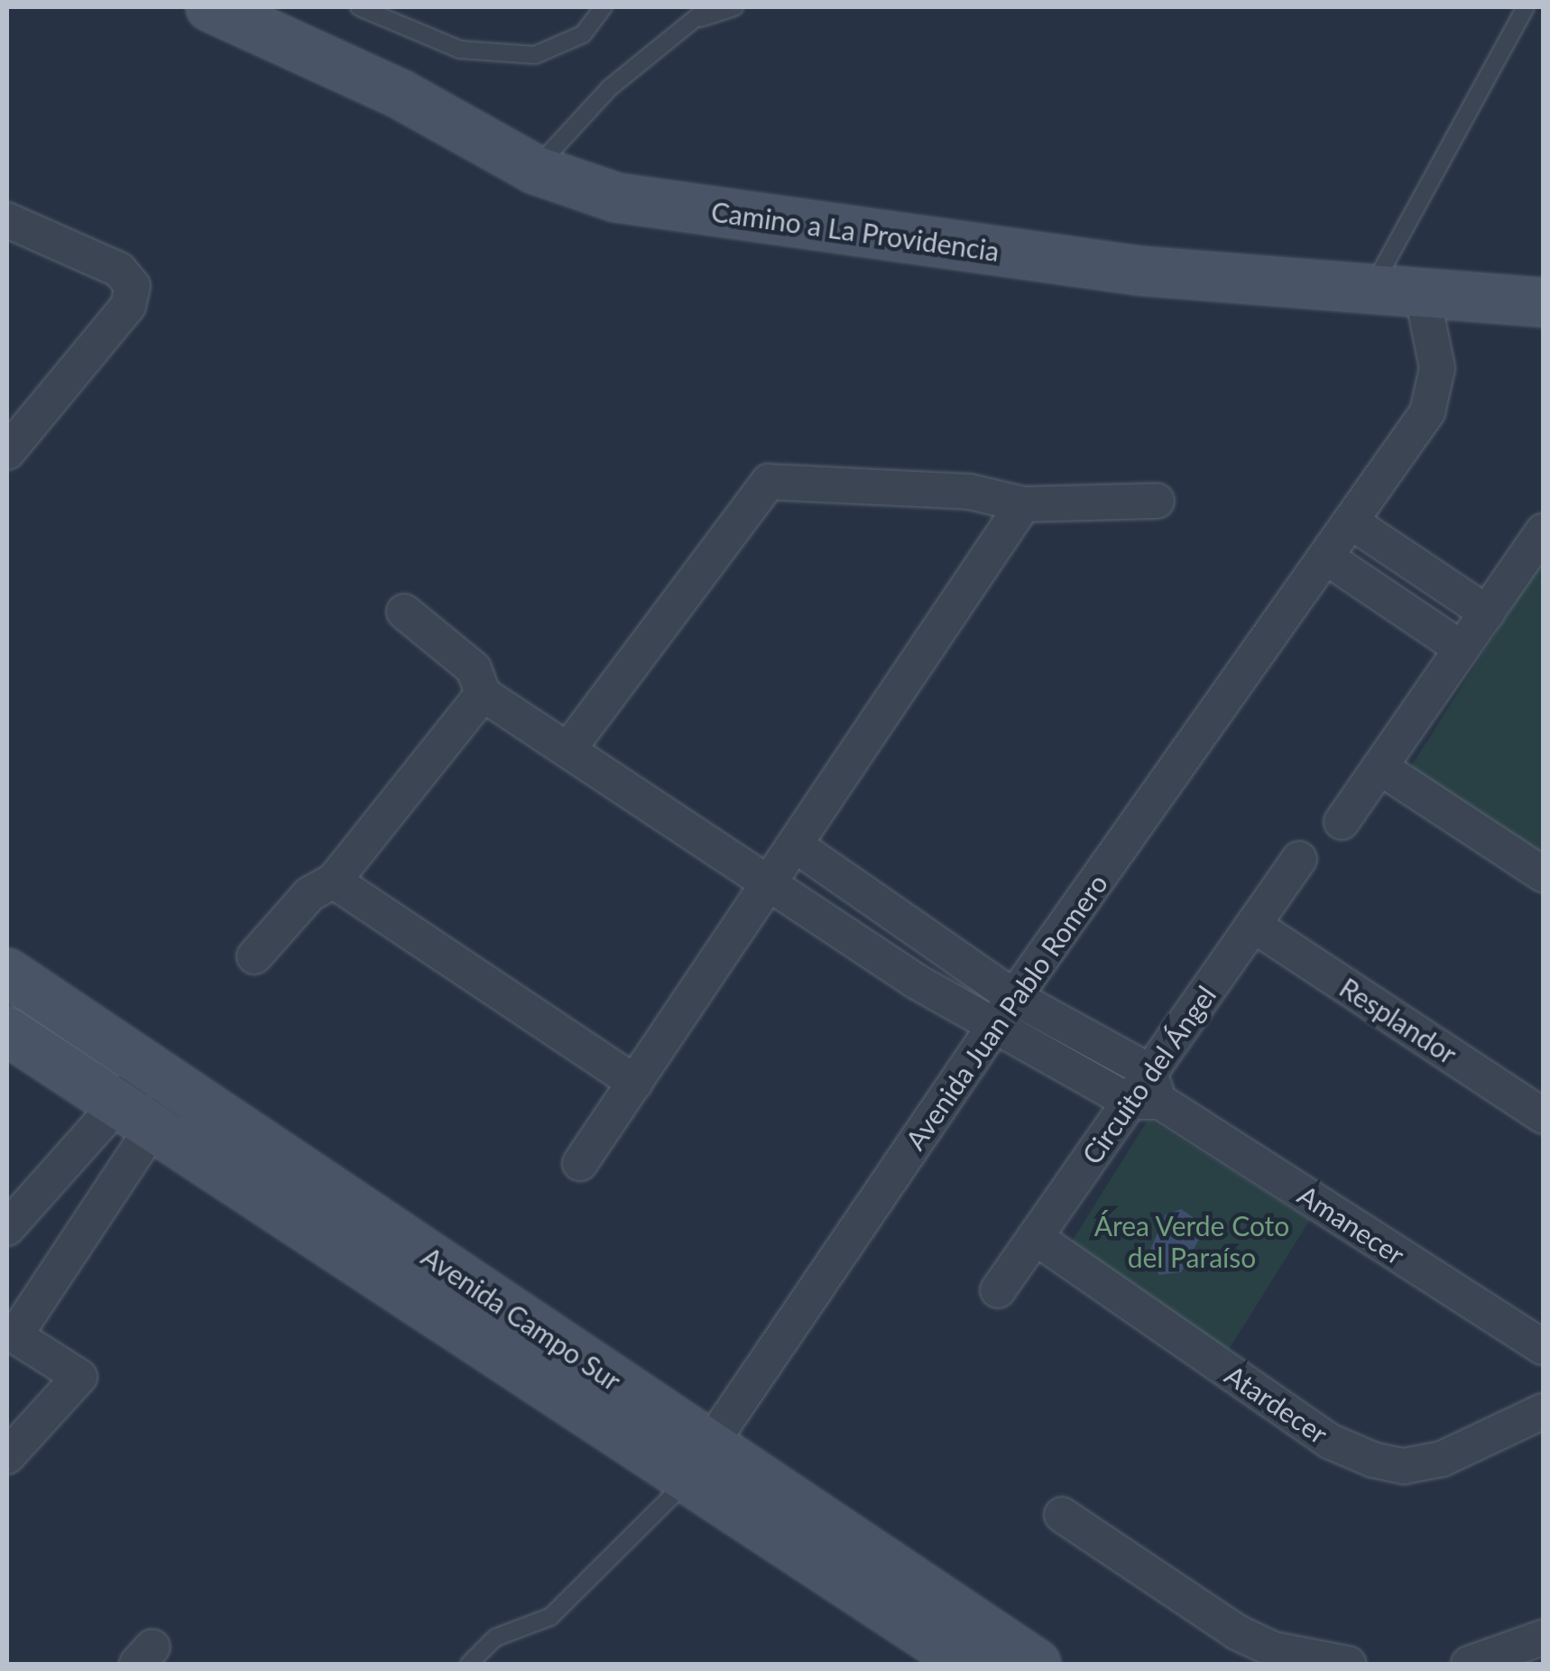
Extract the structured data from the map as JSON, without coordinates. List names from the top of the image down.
{
  "streets": {
    "street": [
      "Camino a La Providencia",
      "Avenida Juan Pablo Romero",
      "Resplandor",
      "Circuito del Ángel",
      "Amanecer",
      "Avenida Campo Sur",
      "Atardecer"
    ]
  },
  "crossings": [
    ["Camino a La Providencia", "Avenida Juan Pablo Romero"],
    ["Avenida Juan Pablo Romero", "Avenida Campo Sur"],
    ["Resplandor", "Circuito del Ángel"],
    ["Circuito del Ángel", "Amanecer"],
    ["Circuito del Ángel", "Atardecer"]
  ],
  "parks": ["Área Verde Coto del Paraíso"]
}
